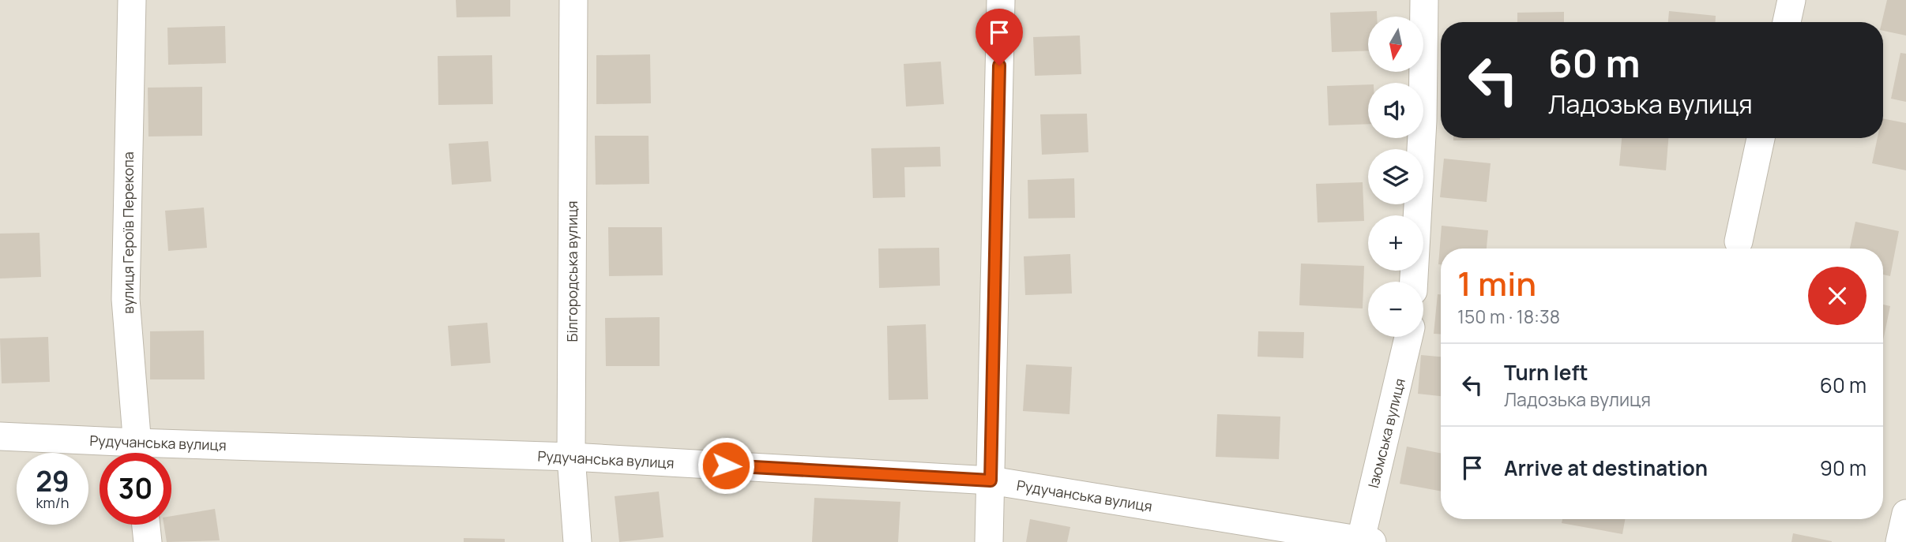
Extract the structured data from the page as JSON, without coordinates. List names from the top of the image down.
{
  "streets": {
    "street": [
      "вулиця Героїв Перекопа",
      "Білгородська вулиця",
      "Ізюмська вулиця",
      "Рудучанська вулиця"
    ]
  },
  "crossings": [
    ["Білгородська вулиця", "Рудучанська вулиця"],
    ["Ізюмська вулиця", "Рудучанська вулиця"]
  ],
  "north": "bottom",
  "page": {
    "map_buttons": ["+", "−"],
    "turn": ["60 m", "Ладозька вулиця"],
    "heading": ["1 min", "150 m · 18:38"],
    "list": [
      {
        "name": "Turn left",
        "note": "Ладозька вулиця",
        "value": "60 m"
      },
      {
        "name": "Arrive at destination",
        "value": "90 m"
      }
    ],
    "speed": "29 km/h",
    "limit": "30"
  }
}
